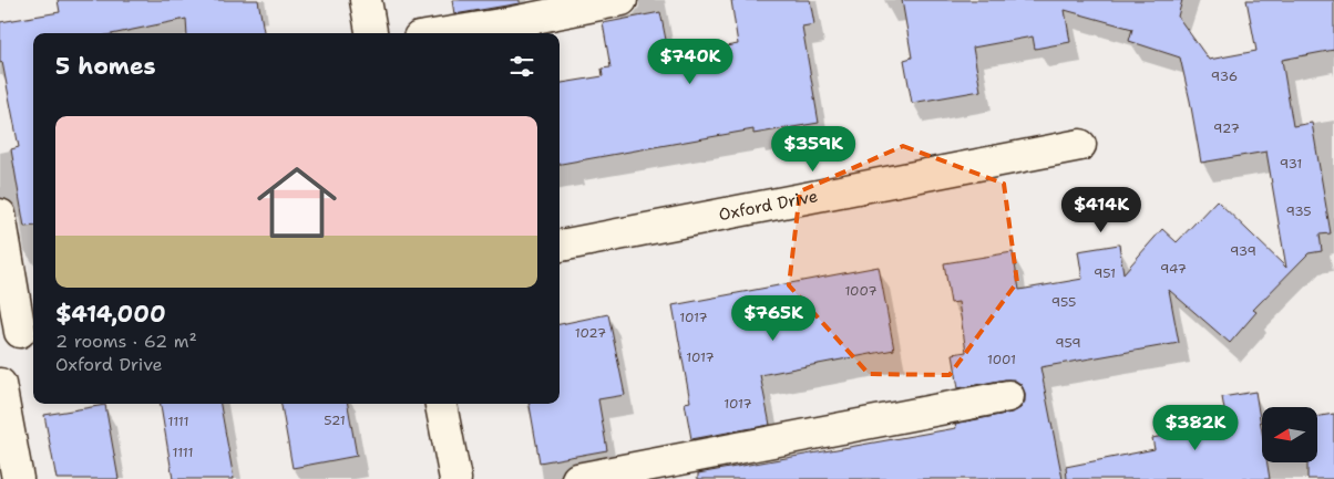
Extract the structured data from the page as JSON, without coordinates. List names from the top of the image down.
{
  "streets": {
    "street": ["Oxford Drive"]
  },
  "house_numbers": [
    "936",
    "927",
    "931",
    "935",
    "939",
    "947",
    "951",
    "1007",
    "955",
    "1017",
    "1027",
    "959",
    "1017",
    "1001",
    "1017",
    "521",
    "1111",
    "1111"
  ],
  "north": "left",
  "page": {
    "heading": "5 homes",
    "price": [
      "$740K",
      "$359K",
      "$414K",
      "$765K",
      "$382K"
    ],
    "list": [
      {
        "name": "$414,000",
        "note": "2 rooms · 62 m² · Oxford Drive"
      }
    ]
  }
}
